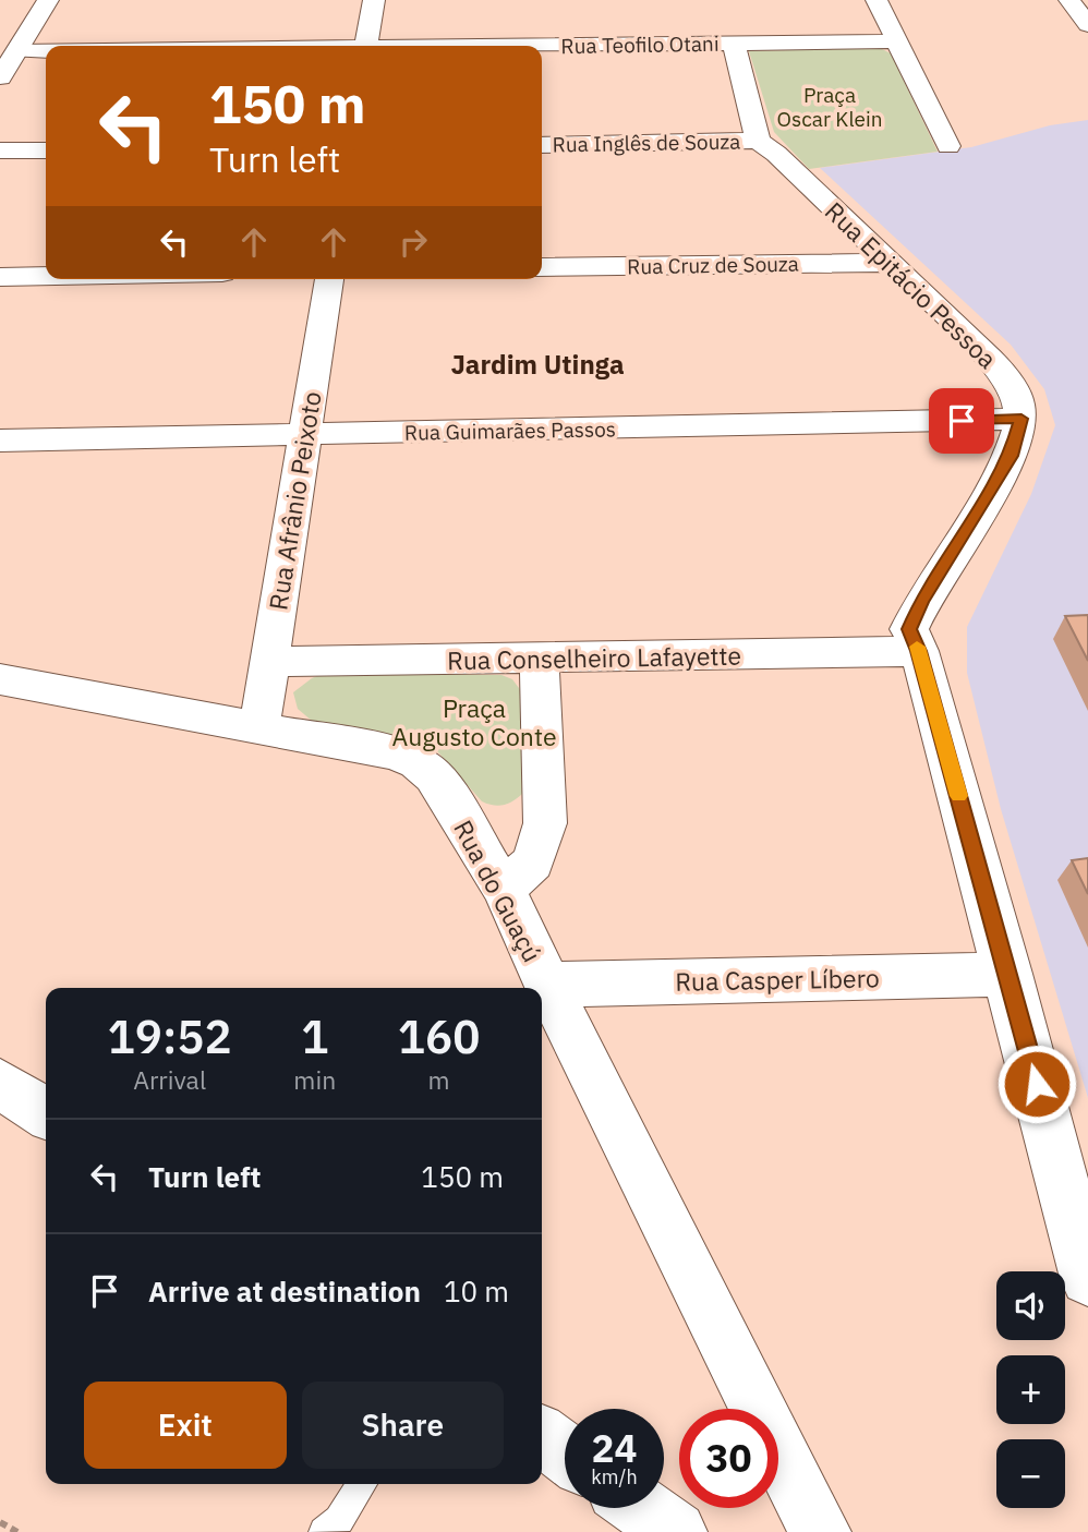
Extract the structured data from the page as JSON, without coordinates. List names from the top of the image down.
{
  "streets": {
    "street": [
      "Rua Teofilo Otani",
      "Rua Inglês de Souza",
      "Rua Cruz de Souza",
      "Rua Epitácio Pessoa",
      "Rua Guimarães Passos",
      "Rua Afrânio Peixoto",
      "Rua Conselheiro Lafayette",
      "Rua do Guaçú",
      "Rua Casper Líbero"
    ]
  },
  "crossings": [
    ["Rua Inglês de Souza", "Rua Epitácio Pessoa"],
    ["Rua Cruz de Souza", "Rua Epitácio Pessoa"],
    ["Rua Epitácio Pessoa", "Rua Guimarães Passos"],
    ["Rua Guimarães Passos", "Rua Afrânio Peixoto"],
    ["Rua Afrânio Peixoto", "Rua Conselheiro Lafayette"],
    ["Rua Afrânio Peixoto", "Rua do Guaçú"],
    ["Rua do Guaçú", "Rua Casper Líbero"]
  ],
  "districts": ["Jardim Utinga"],
  "parks": ["Praça Oscar Klein", "Praça Augusto Conte"],
  "page": {
    "turn": ["150 m", "Turn left"],
    "eta": [
      "19:52",
      "Arrival",
      "1",
      "min",
      "160",
      "m"
    ],
    "list": [
      {
        "name": "Turn left",
        "value": "150 m"
      },
      {
        "name": "Arrive at destination",
        "value": "10 m"
      }
    ],
    "map_buttons": ["+", "−"],
    "buttons": ["Exit", "Share"],
    "speed": "24 km/h",
    "limit": "30"
  }
}
